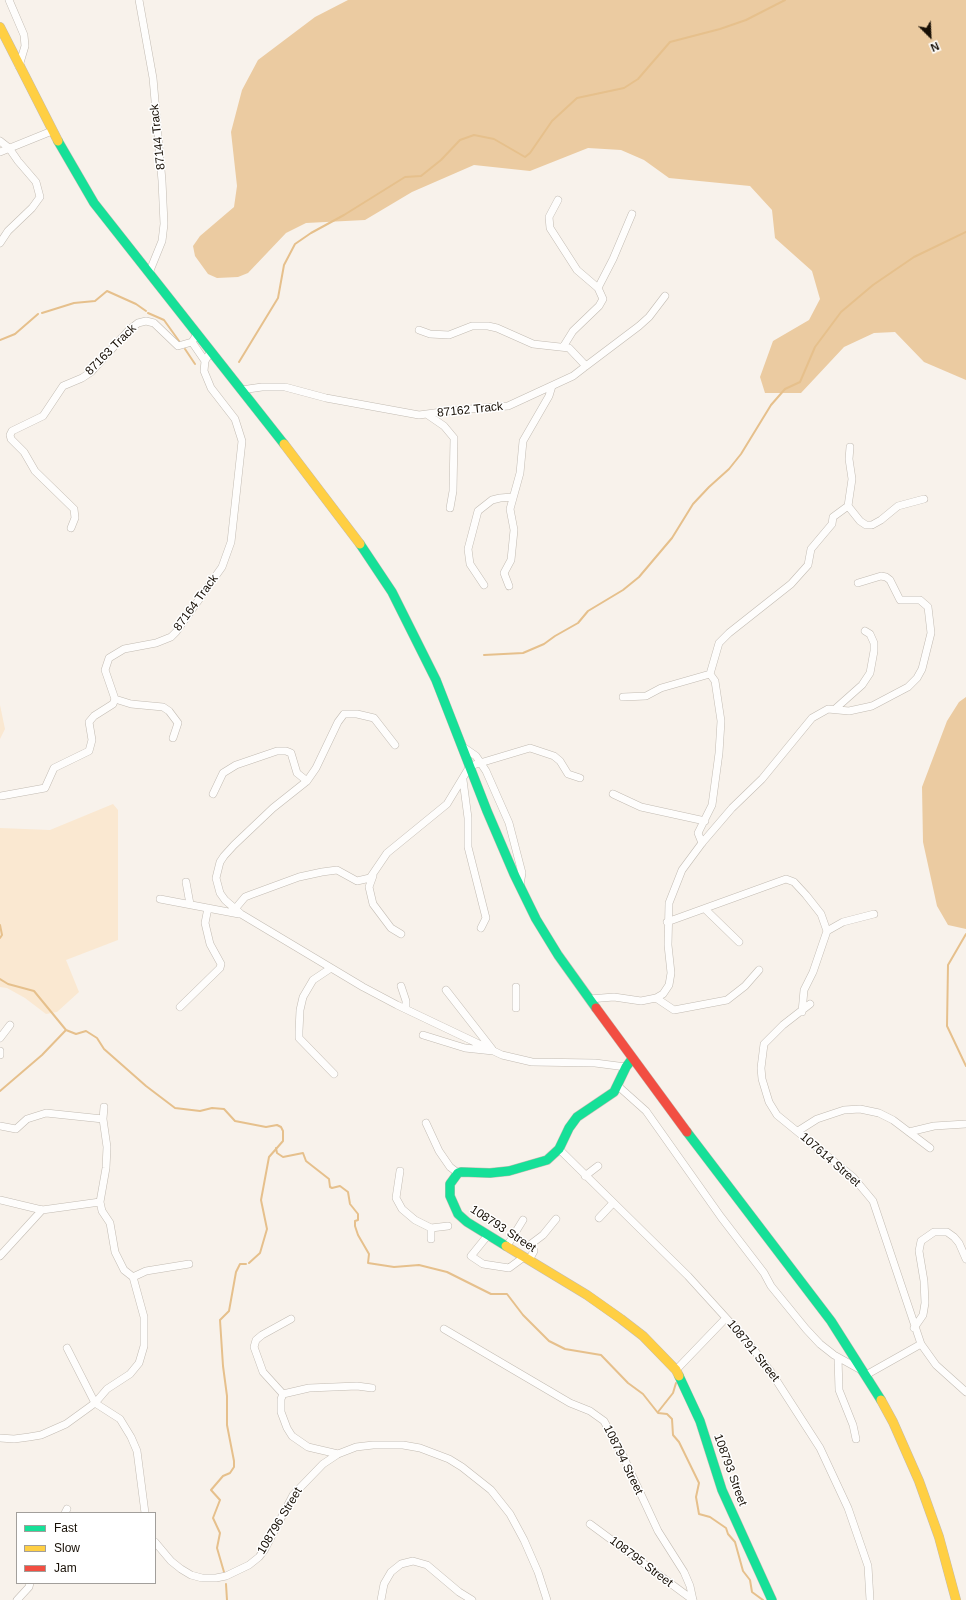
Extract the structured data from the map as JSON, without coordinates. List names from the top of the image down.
{
  "streets": {
    "main road": ["108793 Street"],
    "street": [
      "87144 Track",
      "87163 Track",
      "87162 Track",
      "87164 Track",
      "107614 Street",
      "108791 Street",
      "108794 Street",
      "108796 Street",
      "108795 Street"
    ]
  },
  "crossings": [
    ["108794 Street", "108795 Street"]
  ],
  "legend": ["Fast", "Slow", "Jam"],
  "north": "bottom right"
}
